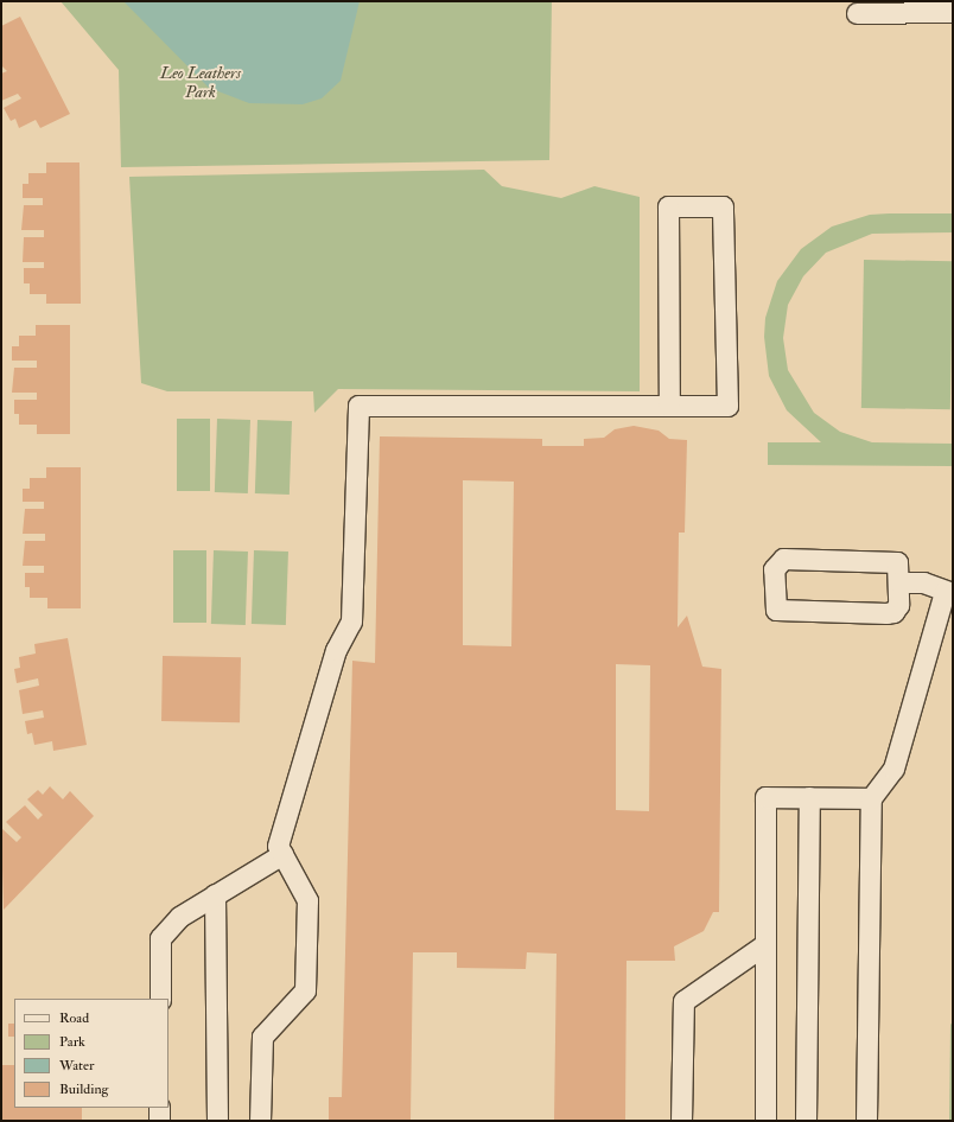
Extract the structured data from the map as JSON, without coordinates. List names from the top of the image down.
{
  "parks": ["Leo Leathers Park"],
  "legend": [
    "Road",
    "Park",
    "Water",
    "Building"
  ]
}
